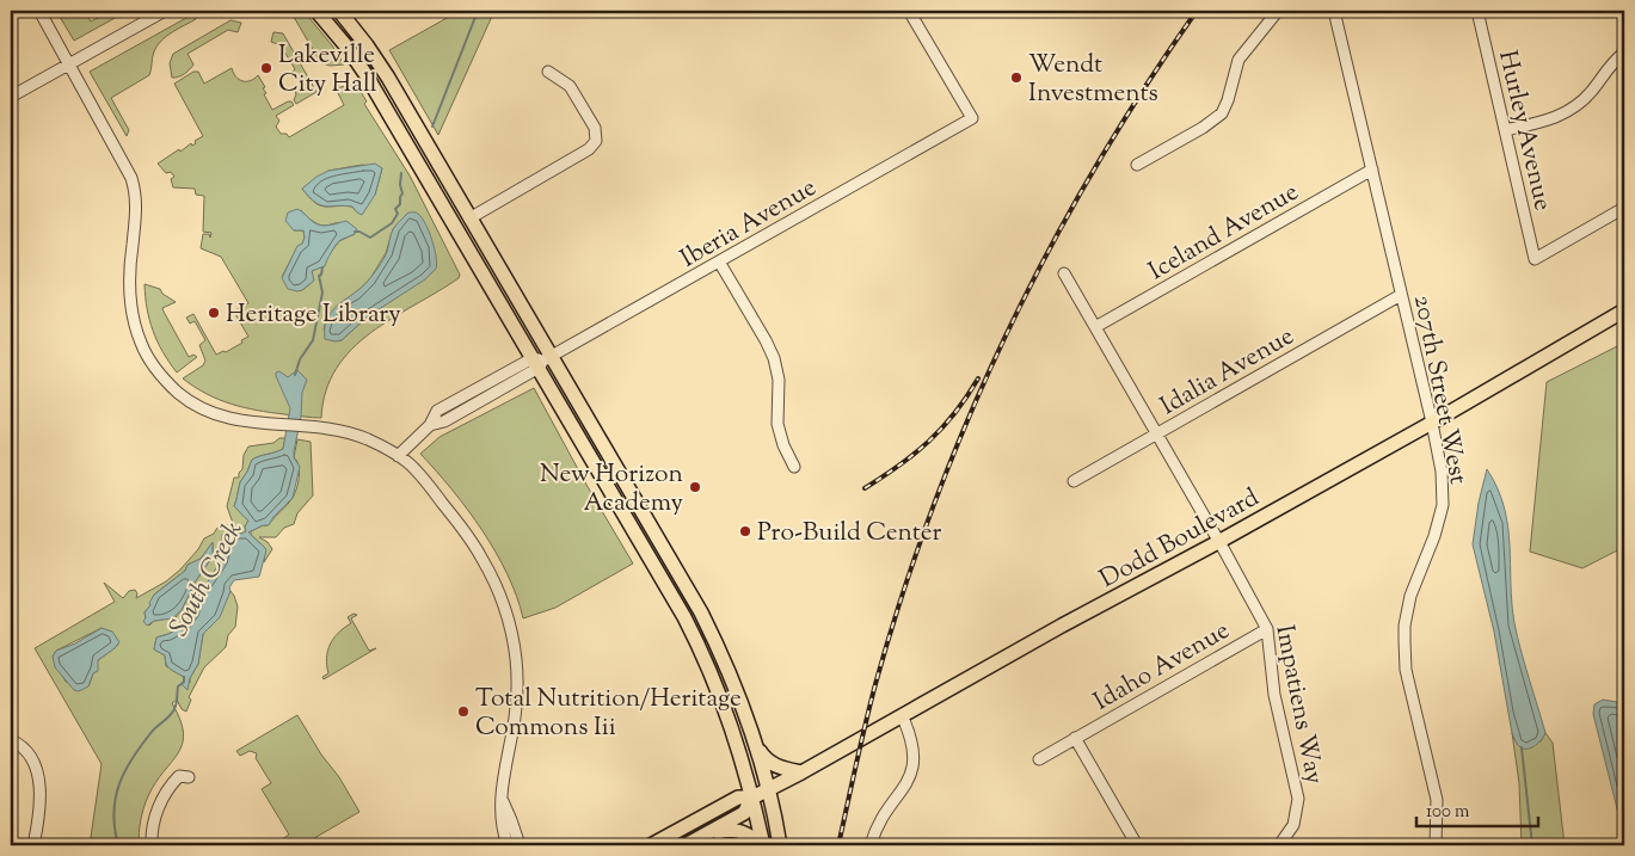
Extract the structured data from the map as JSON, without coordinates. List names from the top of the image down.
{
  "streets": {
    "main road": ["Dodd Boulevard"],
    "street": [
      "Hurley Avenue",
      "Iberia Avenue",
      "Iceland Avenue",
      "Idalia Avenue",
      "207th Street West",
      "Idaho Avenue",
      "Impatiens Way"
    ]
  },
  "crossings": [
    ["Iceland Avenue", "207th Street West"],
    ["Iceland Avenue", "Impatiens Way"],
    ["Idalia Avenue", "207th Street West"],
    ["Idalia Avenue", "Impatiens Way"],
    ["207th Street West", "Dodd Boulevard"],
    ["Dodd Boulevard", "Impatiens Way"],
    ["Idaho Avenue", "Impatiens Way"]
  ],
  "water": ["South Creek"],
  "places": [
    "Lakeville City Hall",
    "Wendt Investments",
    "Heritage Library",
    "New Horizon Academy",
    "Pro-Build Center",
    "Total Nutrition/Heritage Commons Iii"
  ],
  "scale_bar": "100 m"
}
